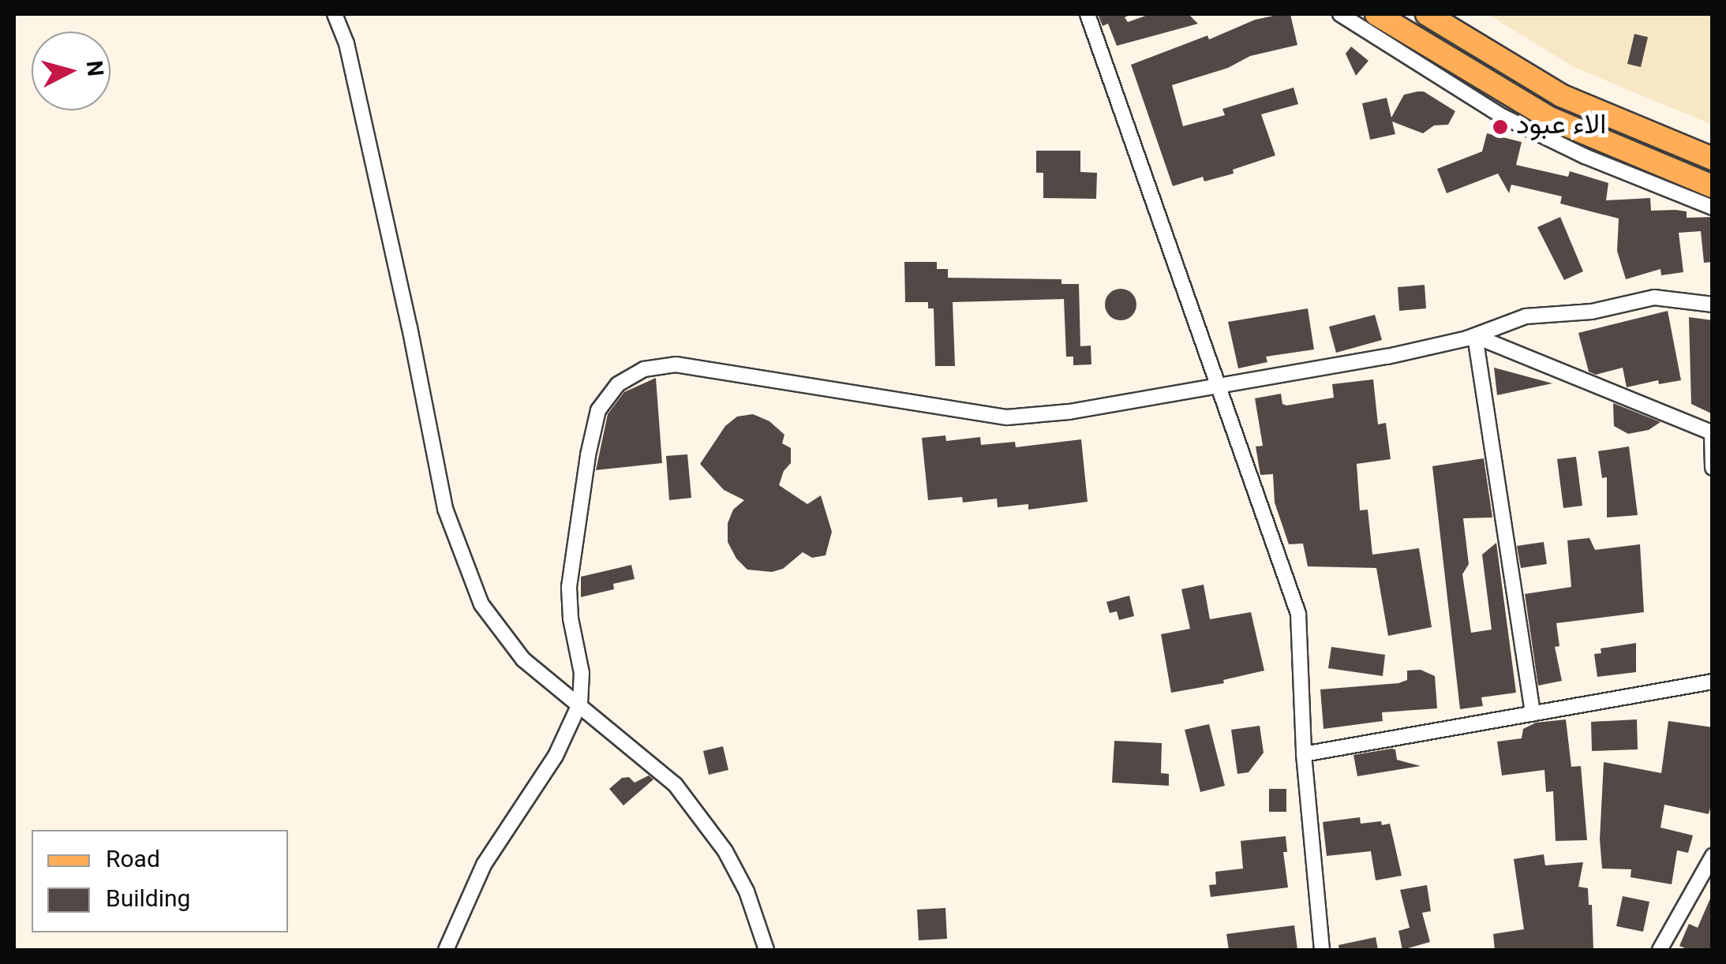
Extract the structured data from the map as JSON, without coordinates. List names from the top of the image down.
{
  "places": ["الاء عبود"],
  "legend": ["Road", "Building"],
  "north": "right"
}
